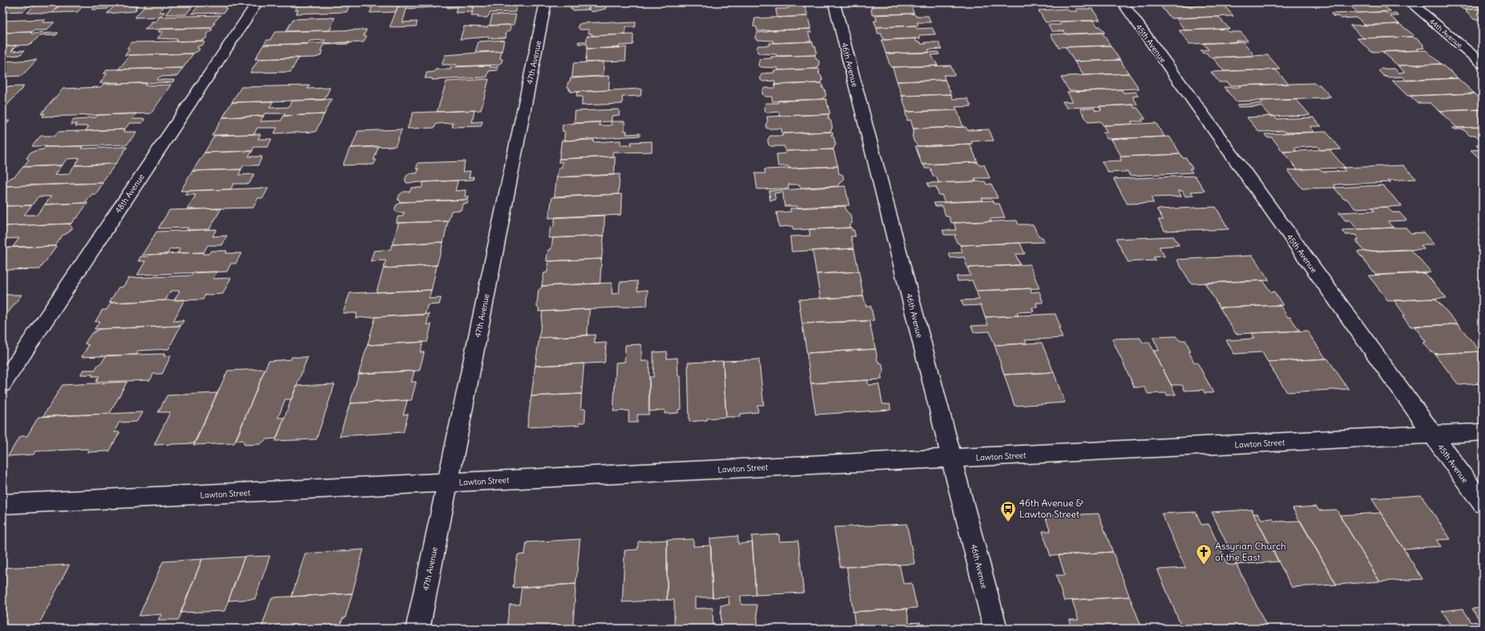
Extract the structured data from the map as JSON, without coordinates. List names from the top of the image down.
{
  "streets": {
    "street": [
      "44th Avenue",
      "45th Avenue",
      "47th Avenue",
      "46th Avenue",
      "48th Avenue",
      "Lawton Street"
    ]
  },
  "crossings": [
    ["45th Avenue", "Lawton Street"],
    ["47th Avenue", "Lawton Street"],
    ["46th Avenue", "Lawton Street"]
  ],
  "places": {
    "bus stop": ["46th Avenue & Lawton Street"],
    "church": ["Assyrian Church of the East"]
  }
}
